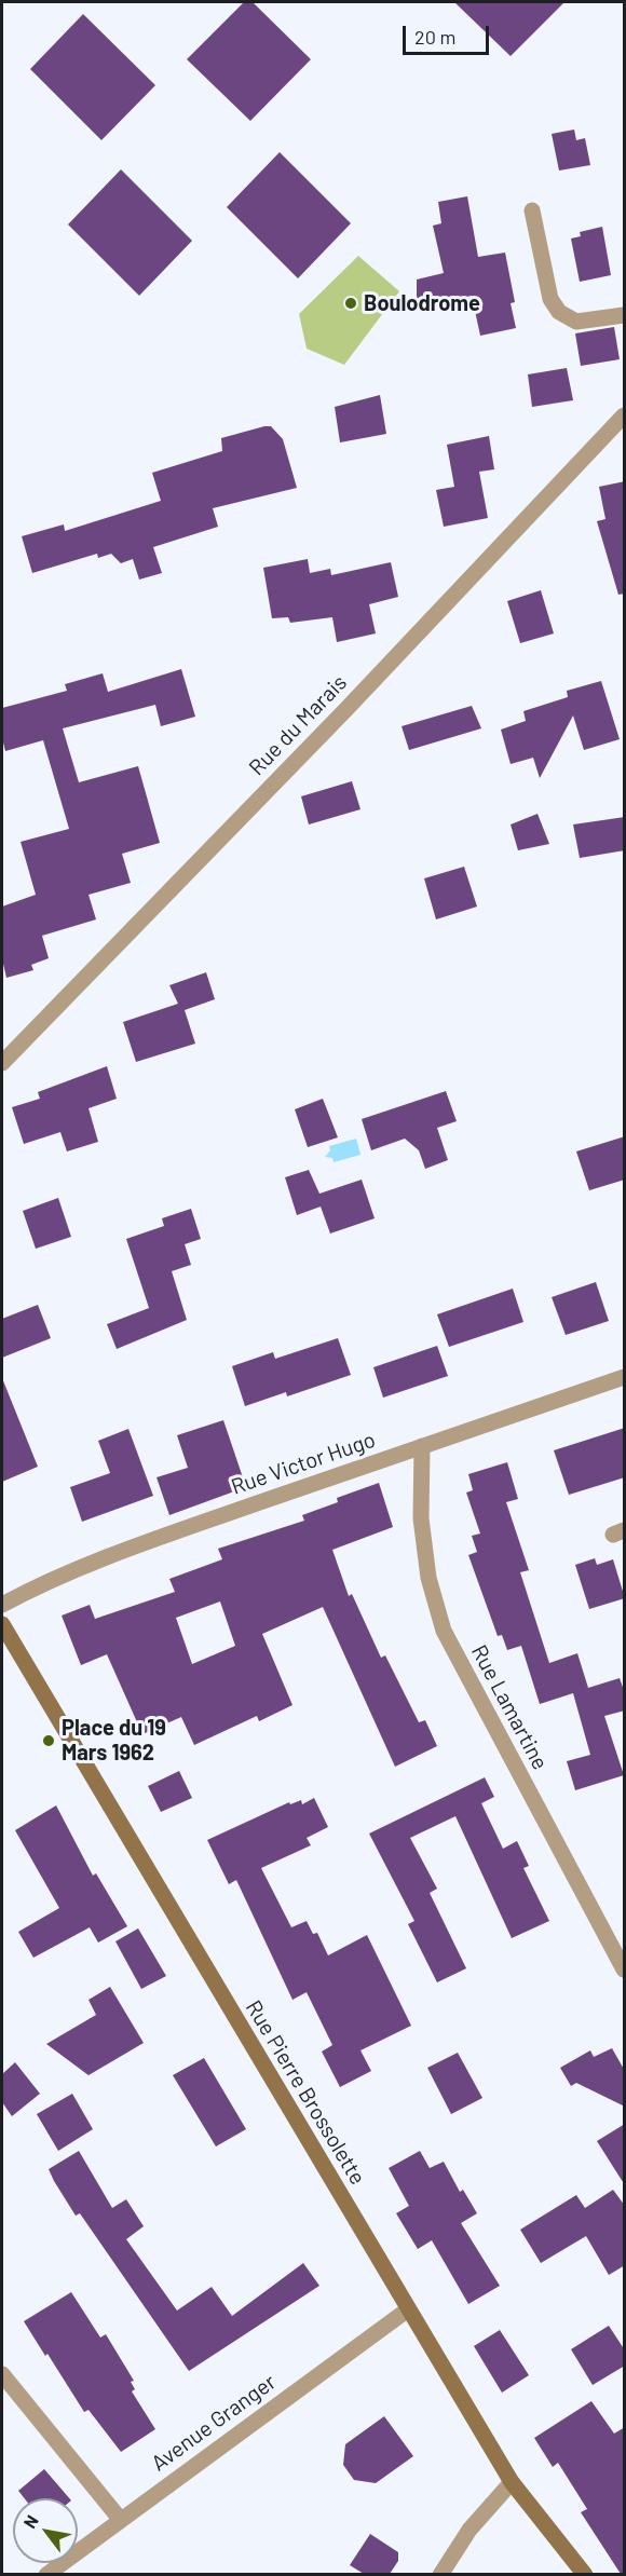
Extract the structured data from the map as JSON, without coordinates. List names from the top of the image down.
{
  "streets": {
    "street": [
      "Rue du Marais",
      "Rue Victor Hugo",
      "Rue Lamartine",
      "Rue Pierre Brossolette",
      "Avenue Granger"
    ]
  },
  "crossings": [
    ["Rue Victor Hugo", "Rue Lamartine"],
    ["Rue Pierre Brossolette", "Avenue Granger"]
  ],
  "places": ["Boulodrome", "Place du 19 Mars 1962"],
  "scale_bar": "20 m",
  "north": "top left"
}
